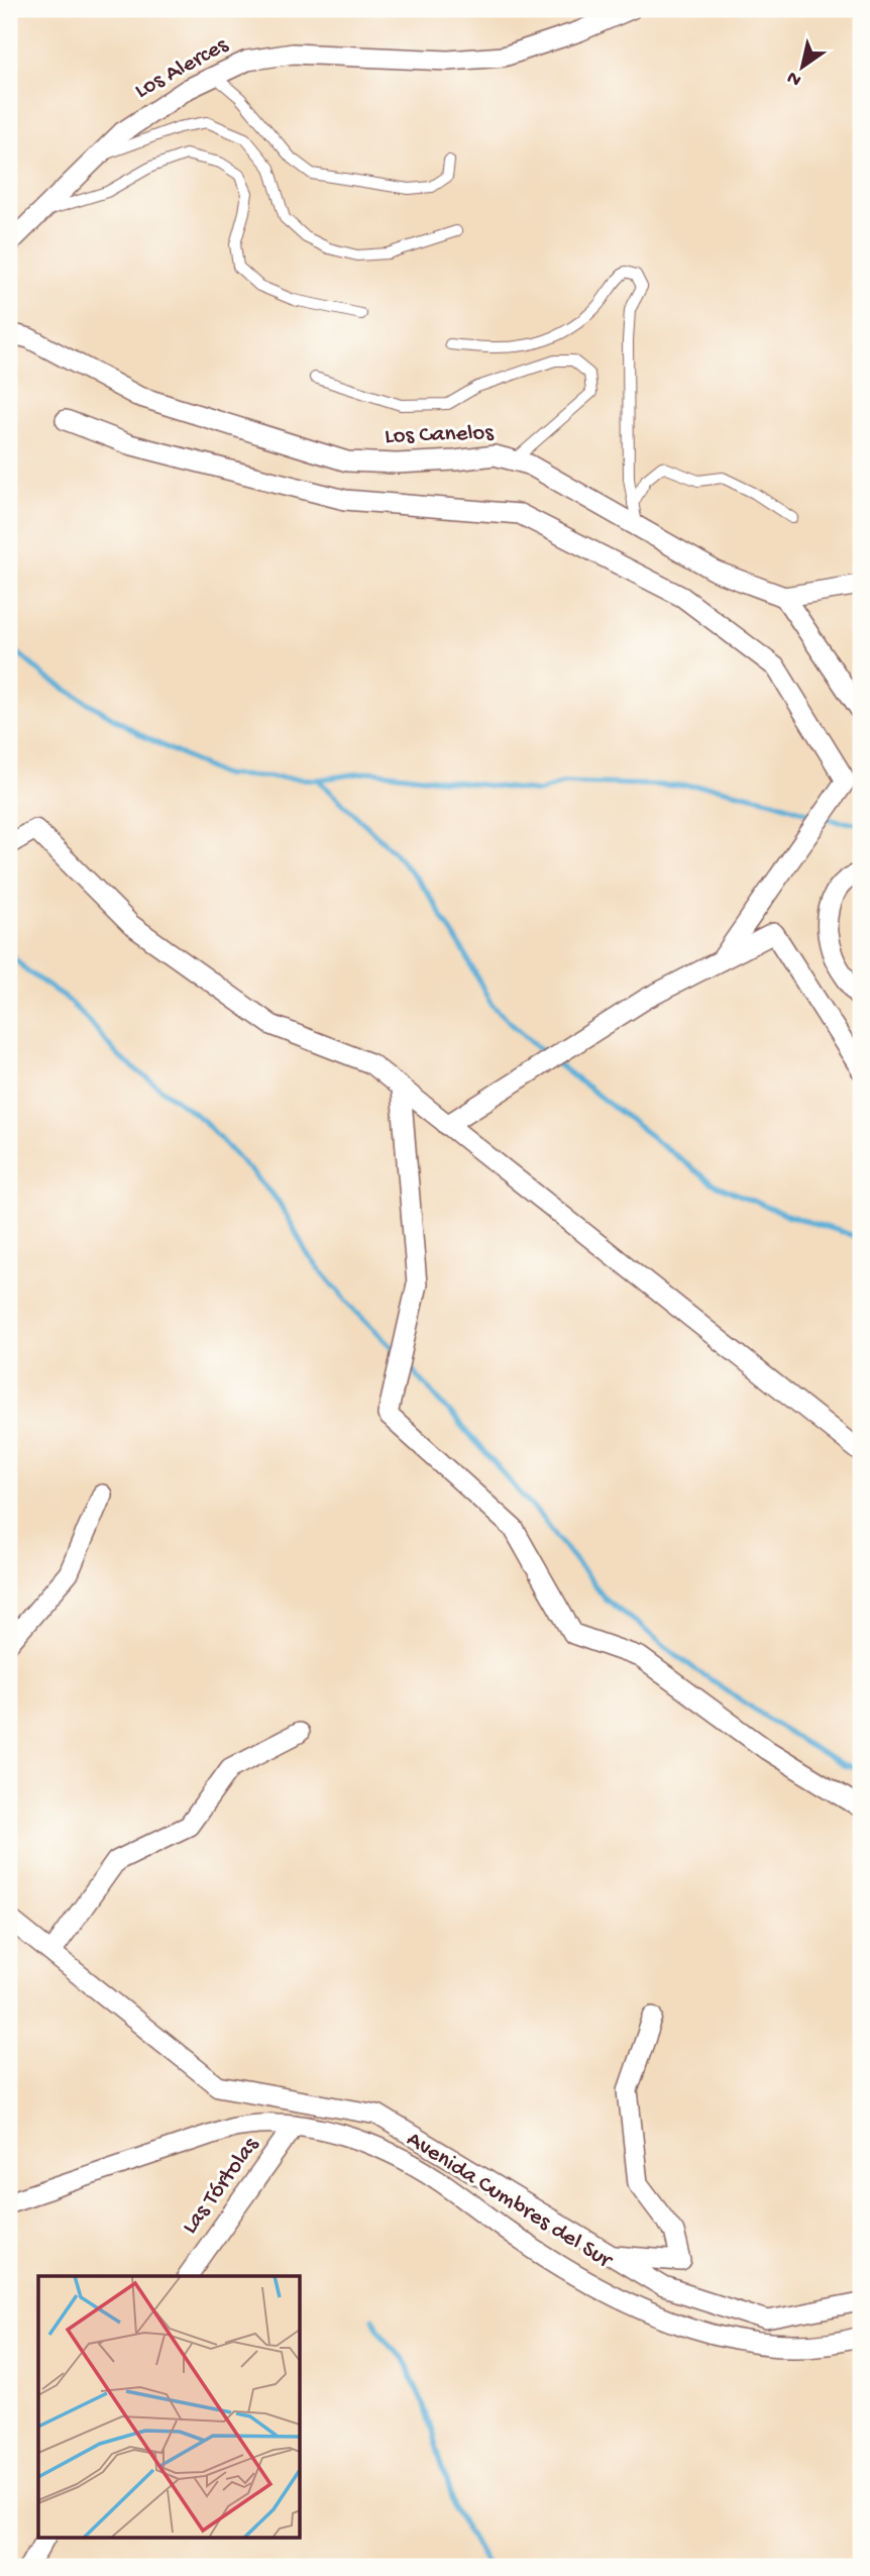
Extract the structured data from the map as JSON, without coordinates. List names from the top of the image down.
{
  "streets": {
    "street": [
      "Los Alerces",
      "Los Canelos",
      "Las Tórtolas",
      "Avenida Cumbres del Sur"
    ]
  },
  "crossings": [
    ["Las Tórtolas", "Avenida Cumbres del Sur"]
  ],
  "north": "bottom left"
}
